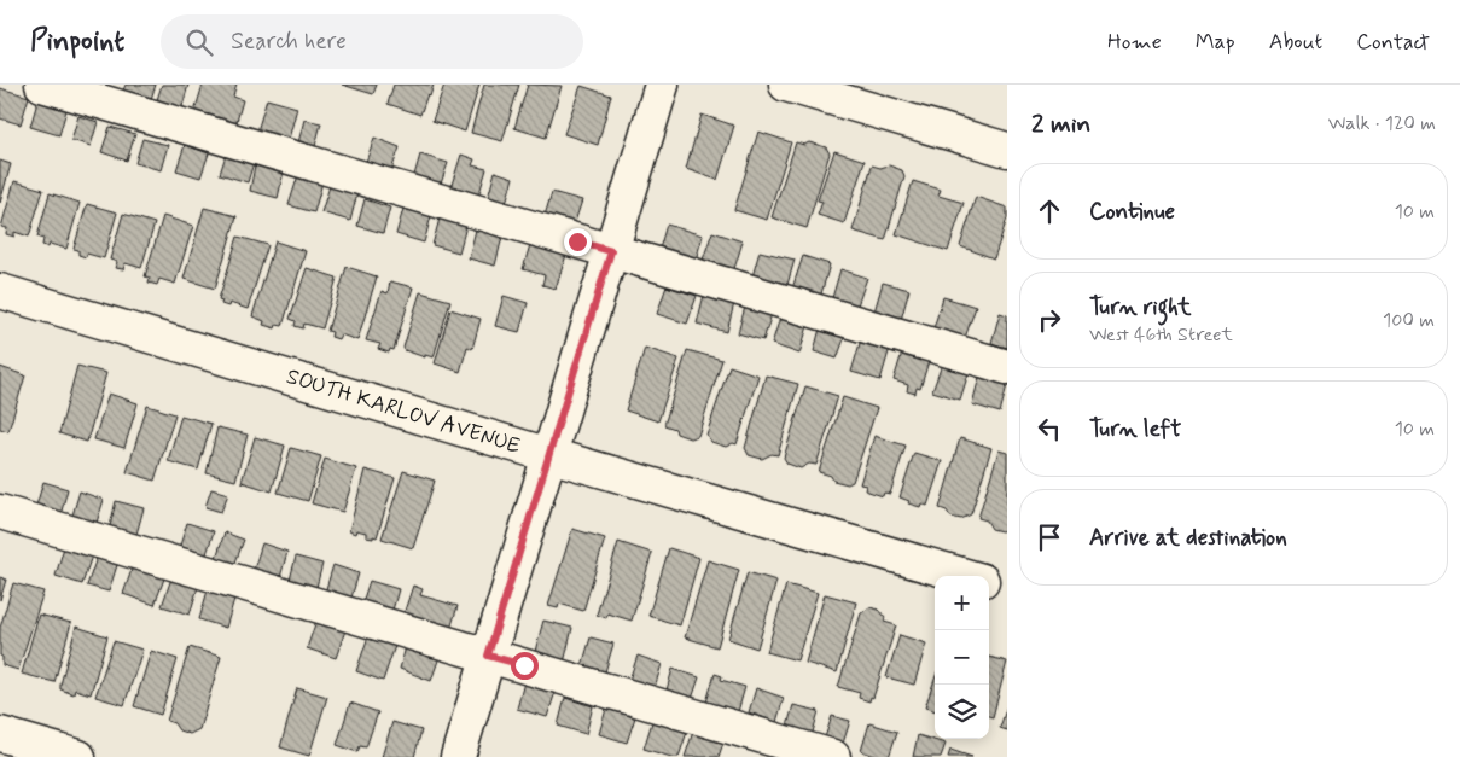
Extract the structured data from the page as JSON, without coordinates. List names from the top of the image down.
{
  "streets": {
    "street": ["SOUTH KARLOV AVENUE"]
  },
  "page": {
    "header": "Pinpoint",
    "search": "Search here",
    "nav": [
      "Home",
      "Map",
      "About",
      "Contact"
    ],
    "heading": ["2 min", "Walk · 120 m"],
    "list": [
      ["Continue", "10 m"],
      ["Turn right", "West 46th Street", "100 m"],
      ["Turn left", "10 m"],
      "Arrive at destination"
    ],
    "map_buttons": ["+", "−"]
  }
}
